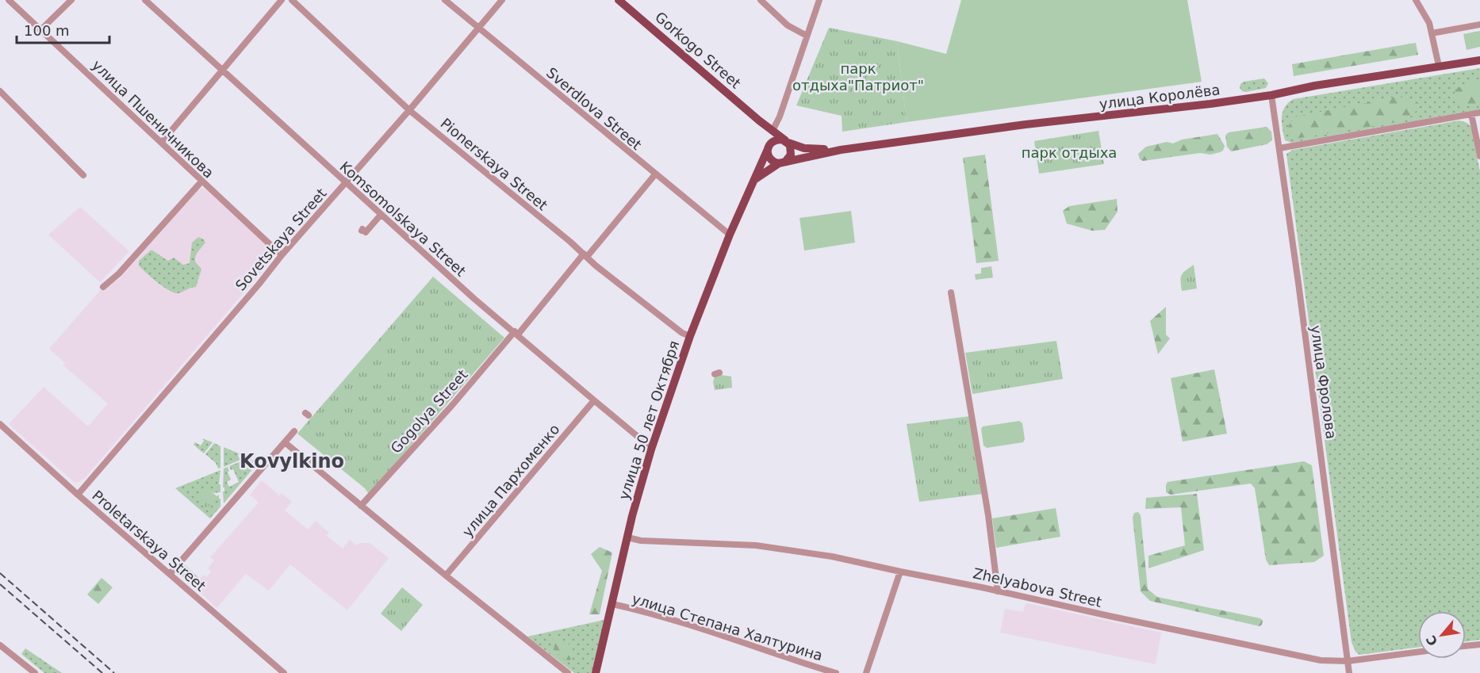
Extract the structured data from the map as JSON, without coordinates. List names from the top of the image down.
{
  "streets": {
    "main road": ["Gorkogo Street", "улица Королёва", "улица 50 лет Октября"],
    "street": [
      "Sverdlova Street",
      "улица Пшеничникова",
      "Pionerskaya Street",
      "Komsomolskaya Street",
      "Sovetskaya Street",
      "улица Фролова",
      "Gogolya Street",
      "улица Пархоменко",
      "Proletarskaya Street",
      "Zhelyabova Street",
      "улица Степана Халтурина"
    ]
  },
  "crossings": [
    ["Gorkogo Street", "улица Королёва"],
    ["Gorkogo Street", "улица 50 лет Октября"],
    ["улица Королёва", "улица Фролова"],
    ["улица Королёва", "улица 50 лет Октября"],
    ["Sverdlova Street", "Sovetskaya Street"],
    ["Sverdlova Street", "Gogolya Street"],
    ["Sverdlova Street", "улица 50 лет Октября"],
    ["улица Пшеничникова", "Sovetskaya Street"],
    ["Pionerskaya Street", "Sovetskaya Street"],
    ["Pionerskaya Street", "Gogolya Street"],
    ["Pionerskaya Street", "улица 50 лет Октября"],
    ["Komsomolskaya Street", "Sovetskaya Street"],
    ["Komsomolskaya Street", "Gogolya Street"],
    ["Komsomolskaya Street", "улица 50 лет Октября"],
    ["Komsomolskaya Street", "улица Пархоменко"],
    ["Sovetskaya Street", "Proletarskaya Street"],
    ["улица Фролова", "Zhelyabova Street"],
    ["улица 50 лет Октября", "Zhelyabova Street"],
    ["улица 50 лет Октября", "улица Степана Халтурина"]
  ],
  "districts": ["Kovylkino"],
  "parks": ["парк отдыха\"Патриот\"", "парк отдыха"],
  "scale_bar": "100 m",
  "north": "bottom left"
}
